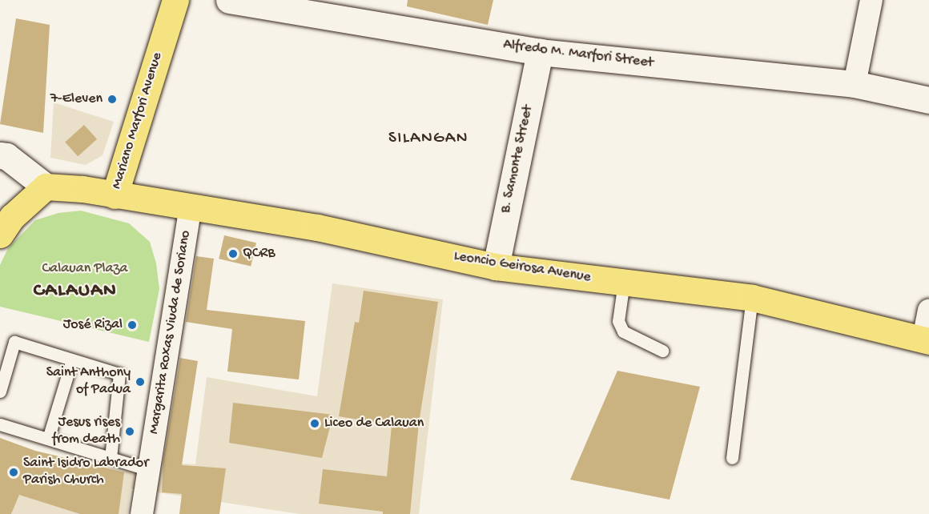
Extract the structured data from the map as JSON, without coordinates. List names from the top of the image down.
{
  "streets": {
    "main road": ["Mariano Marfori Avenue", "Leoncio Geirosa Avenue"],
    "street": ["Alfredo M. Marfori Street", "B. Samonte Street", "Margarita Roxas Viuda de Soriano"]
  },
  "crossings": [
    ["Alfredo M. Marfori Street", "B. Samonte Street"],
    ["Mariano Marfori Avenue", "Leoncio Geirosa Avenue"],
    ["B. Samonte Street", "Leoncio Geirosa Avenue"],
    ["Leoncio Geirosa Avenue", "Margarita Roxas Viuda de Soriano"]
  ],
  "districts": ["SILANGAN", "CALAUAN"],
  "parks": ["Calauan Plaza"],
  "places": [
    "7-Eleven",
    "QCRB",
    "José Rizal",
    "Saint Anthony of Padua",
    "Liceo de Calauan",
    "Jesus rises from death",
    "Saint Isidro Labrador Parish Church"
  ]
}
